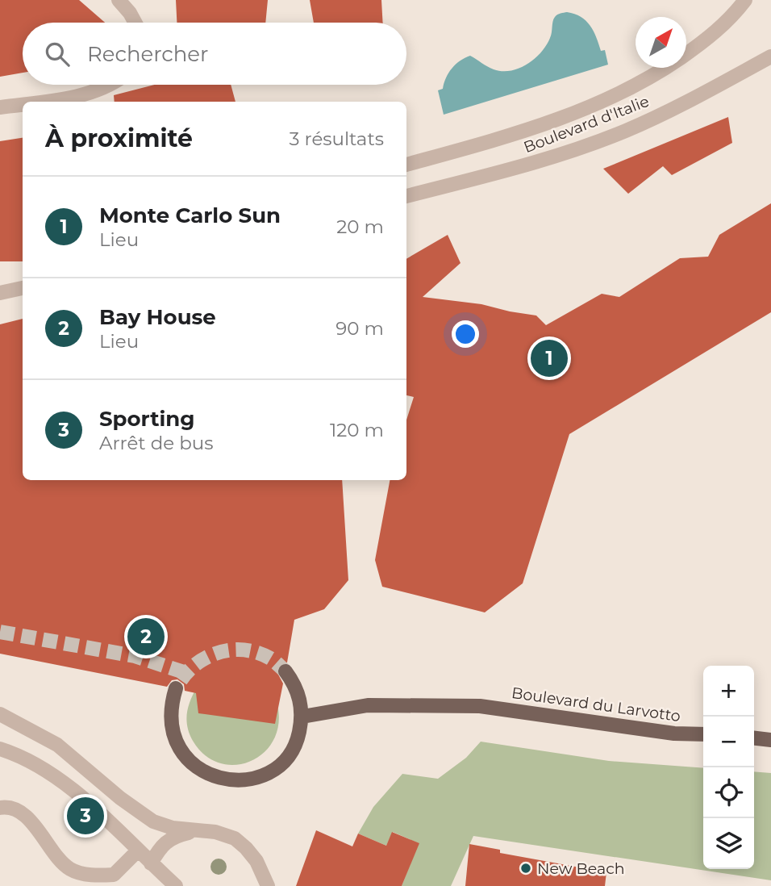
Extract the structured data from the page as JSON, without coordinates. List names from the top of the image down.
{
  "streets": {
    "main road": ["Boulevard du Larvotto"],
    "street": ["Boulevard d'Italie"]
  },
  "places": ["New Beach"],
  "north": "top right",
  "page": {
    "search": "Rechercher",
    "heading": ["À proximité", "3 résultats"],
    "list": [
      {
        "mark": "1",
        "name": "Monte Carlo Sun",
        "note": "Lieu",
        "value": "20 m"
      },
      {
        "mark": "2",
        "name": "Bay House",
        "note": "Lieu",
        "value": "90 m"
      },
      {
        "mark": "3",
        "name": "Sporting",
        "note": "Arrêt de bus",
        "value": "120 m"
      }
    ],
    "pins": ["1", "2", "3"],
    "map_buttons": ["+", "−"]
  }
}
